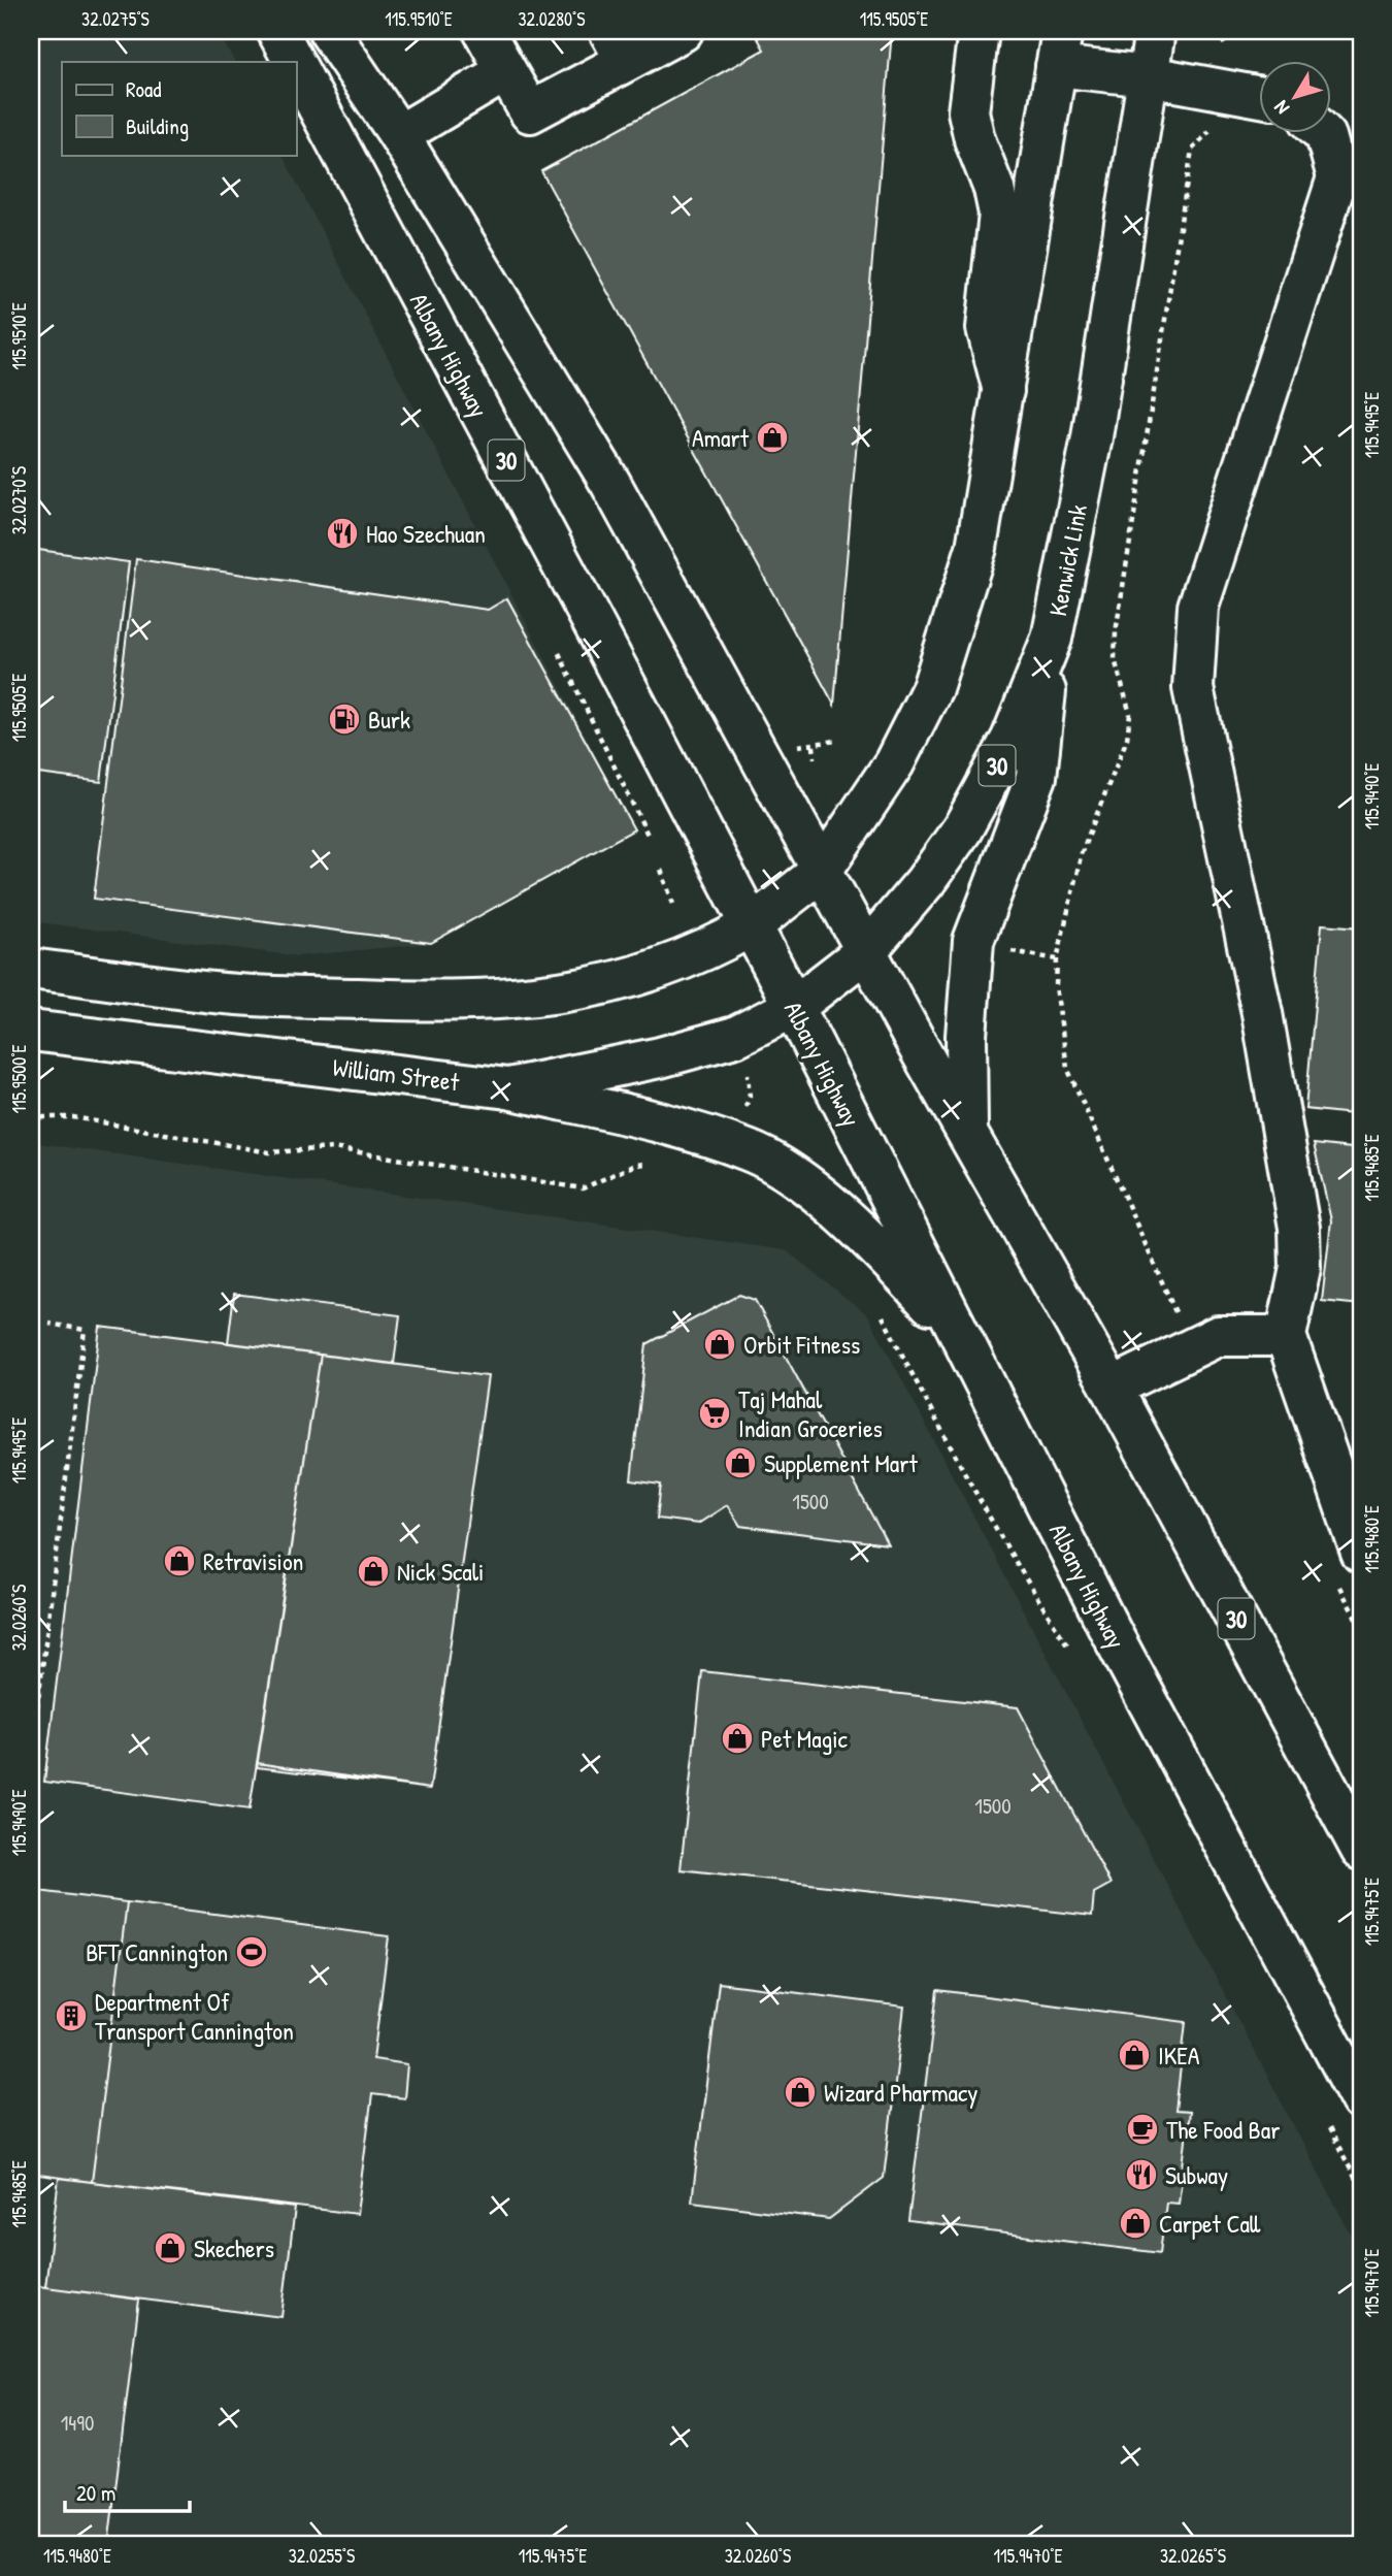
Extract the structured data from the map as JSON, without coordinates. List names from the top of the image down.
{
  "streets": {
    "main road": [
      "Albany Highway",
      "30",
      "Kenwick Link",
      "William Street"
    ]
  },
  "crossings": [
    ["Albany Highway", "Kenwick Link"],
    ["Albany Highway", "William Street"],
    ["30", "Kenwick Link"],
    ["Kenwick Link", "William Street"]
  ],
  "places": {
    "shop": [
      "Amart",
      "Orbit Fitness",
      "Supplement Mart",
      "Retravision",
      "Nick Scali",
      "Pet Magic",
      "IKEA",
      "Wizard Pharmacy",
      "Carpet Call",
      "Skechers"
    ],
    "restaurant": ["Hao Szechuan", "Subway"],
    "fuel station": ["Burk"],
    "supermarket": ["Taj Mahal Indian Groceries"],
    "sports": ["BFT Cannington"],
    "building": ["Department Of Transport Cannington"],
    "cafe": ["The Food Bar"]
  },
  "house_numbers": ["1500", "1500", "1490"],
  "legend": ["Road", "Building"],
  "scale_bar": "20 m",
  "north": "bottom left",
  "coordinates": [
    "32.0275°S",
    "115.9510°E",
    "32.0280°S",
    "115.9505°E",
    "115.9495°E",
    "32.0270°S",
    "115.9490°E",
    "115.9500°E",
    "115.9485°E",
    "115.9480°E",
    "32.0260°S",
    "115.9475°E",
    "115.9470°E",
    "32.0255°S",
    "32.0265°S"
  ]
}
